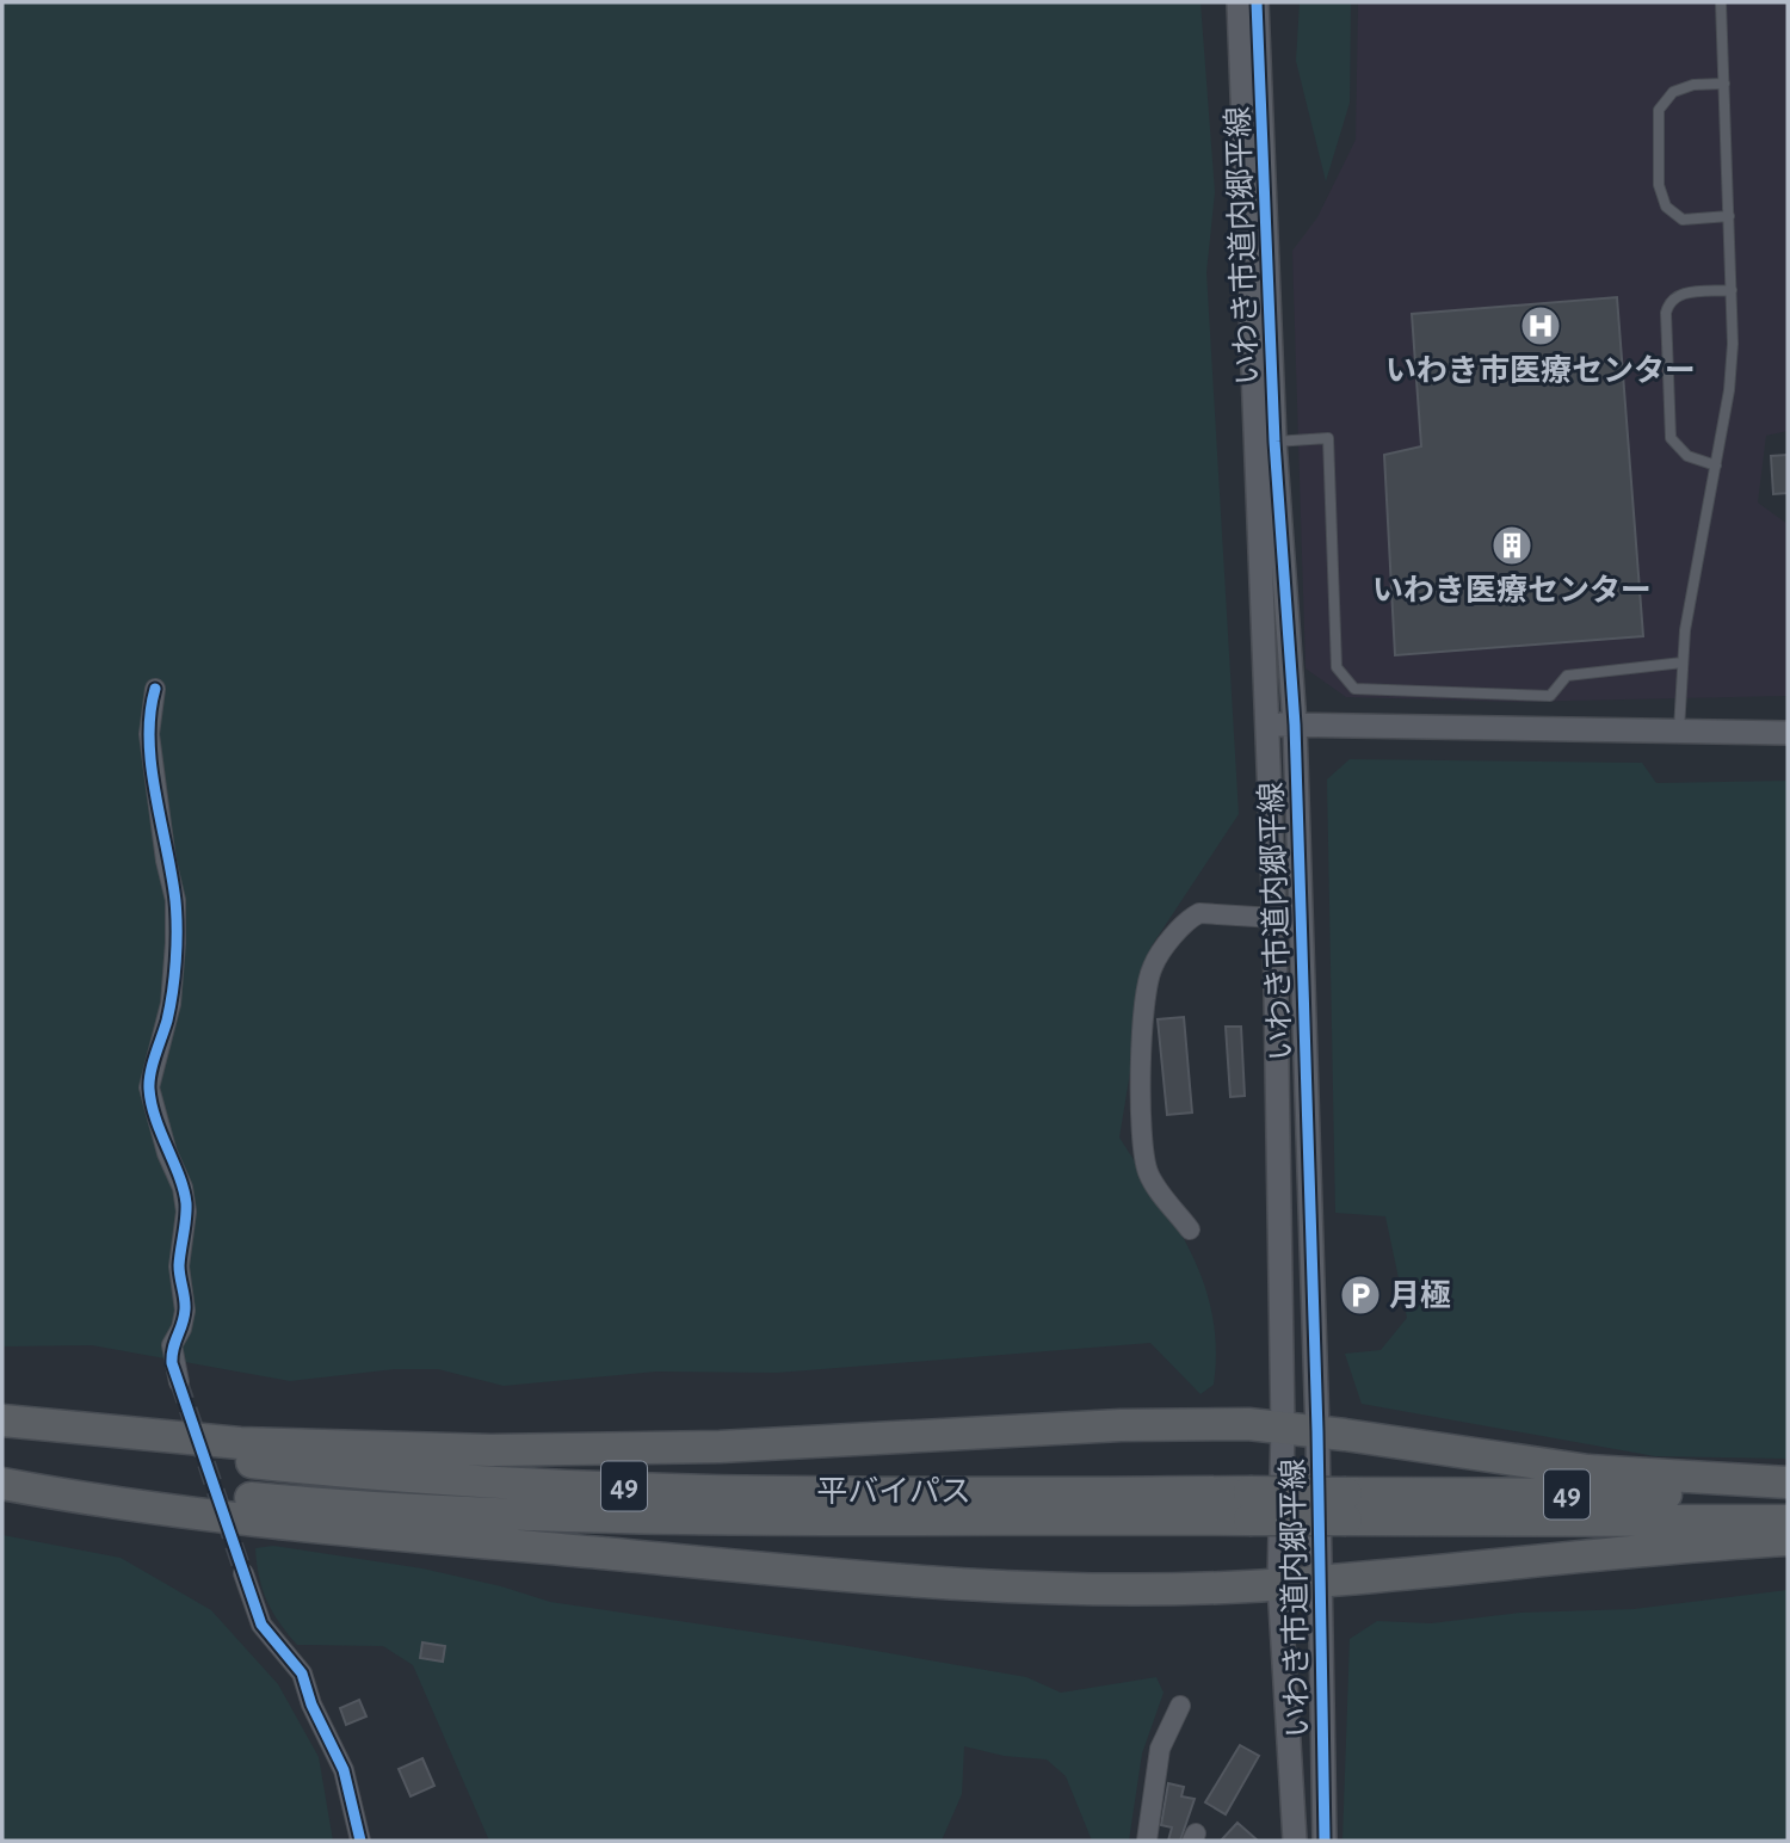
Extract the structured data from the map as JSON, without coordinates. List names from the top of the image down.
{
  "streets": {
    "highway": ["49", "平バイパス"],
    "street": ["いわき市道内郷平線"]
  },
  "places": {
    "hospital": ["いわき市医療センター"],
    "building": ["いわき医療センター"],
    "parking": ["月極"]
  }
}
